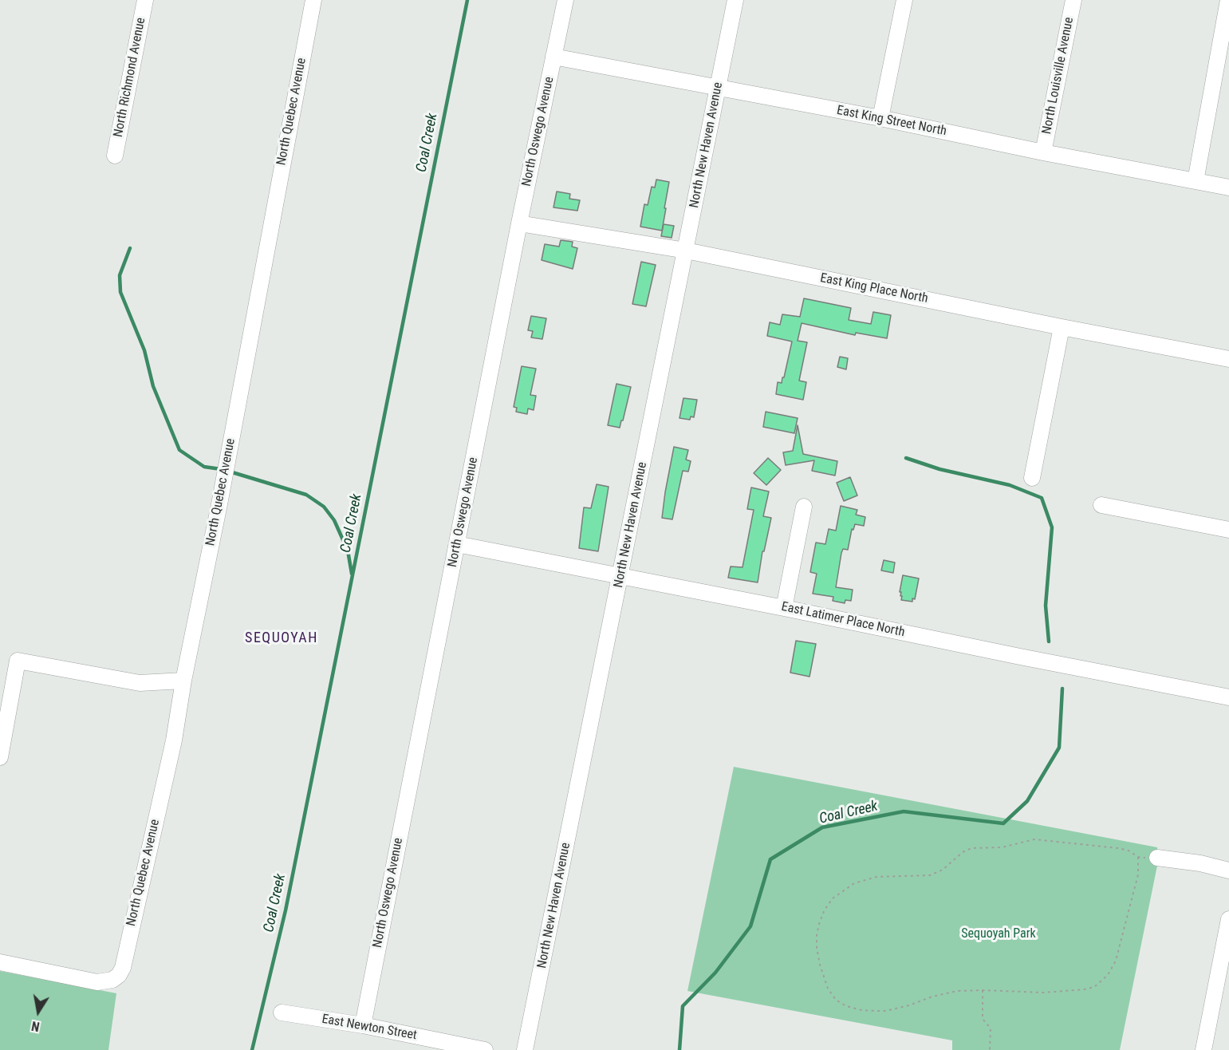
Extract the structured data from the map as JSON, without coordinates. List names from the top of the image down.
{
  "streets": {
    "street": [
      "North Louisville Avenue",
      "North Richmond Avenue",
      "North Quebec Avenue",
      "East King Street North",
      "North Oswego Avenue",
      "North New Haven Avenue",
      "East King Place North",
      "East Latimer Place North",
      "East Newton Street"
    ]
  },
  "crossings": [
    ["North Louisville Avenue", "East King Street North"],
    ["East King Street North", "North Oswego Avenue"],
    ["East King Street North", "North New Haven Avenue"],
    ["North Oswego Avenue", "East King Place North"],
    ["North Oswego Avenue", "East Latimer Place North"],
    ["North Oswego Avenue", "East Newton Street"],
    ["North New Haven Avenue", "East King Place North"],
    ["North New Haven Avenue", "East Latimer Place North"]
  ],
  "districts": ["SEQUOYAH"],
  "water": ["Coal Creek"],
  "parks": ["Sequoyah Park"],
  "north": "bottom"
}
